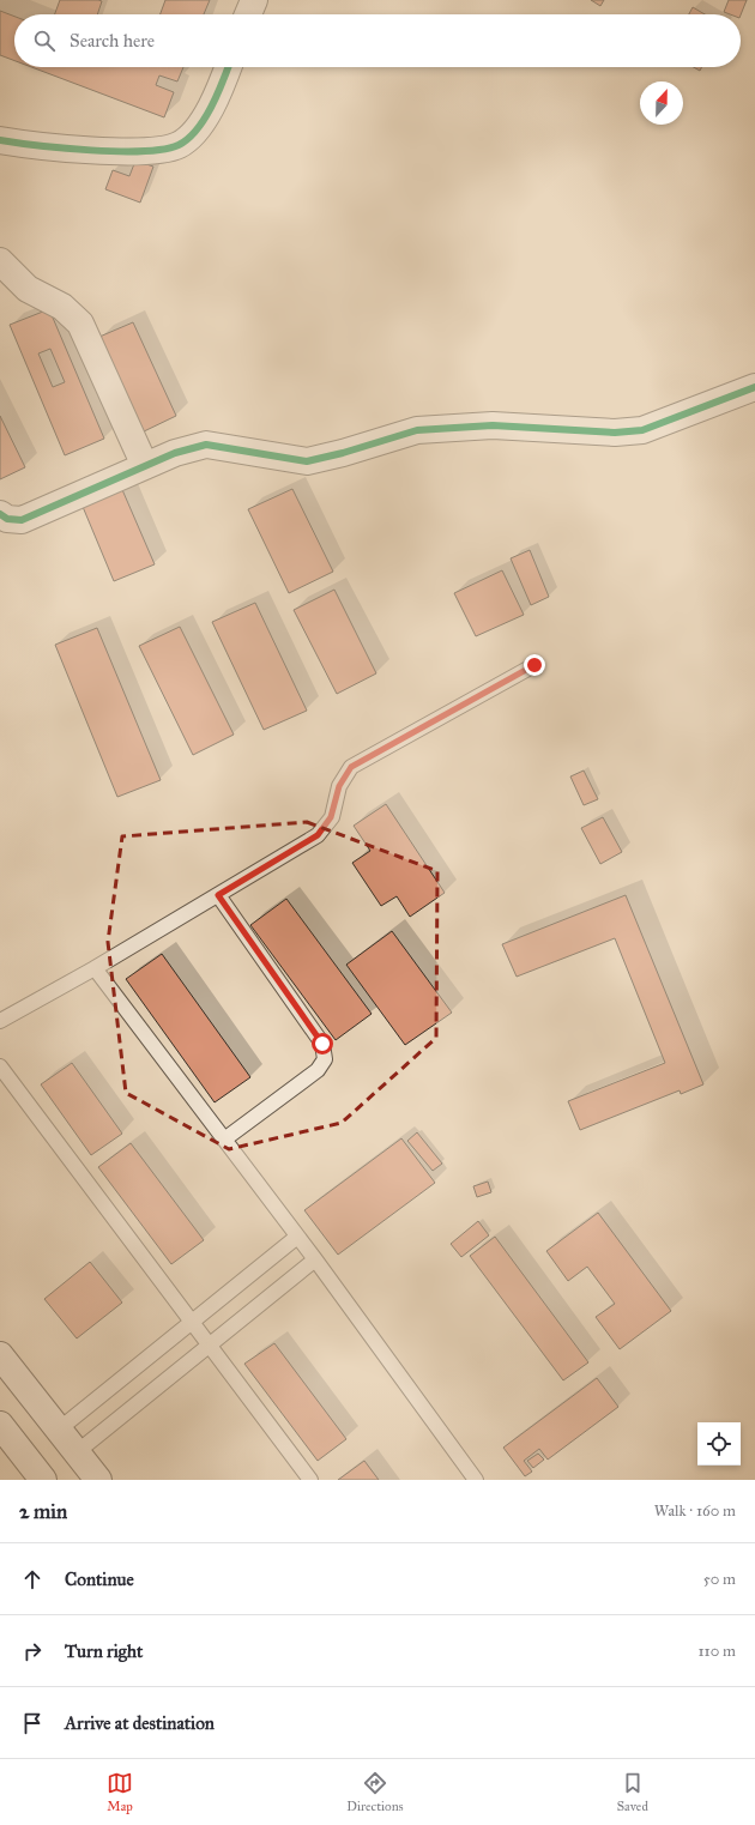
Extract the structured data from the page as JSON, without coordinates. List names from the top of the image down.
{
  "north": "top",
  "page": {
    "search": "Search here",
    "heading": ["2 min", "Walk · 160 m"],
    "list": [
      ["Continue", "50 m"],
      ["Turn right", "110 m"],
      "Arrive at destination"
    ],
    "nav": ["Map", "Directions", "Saved"]
  }
}
